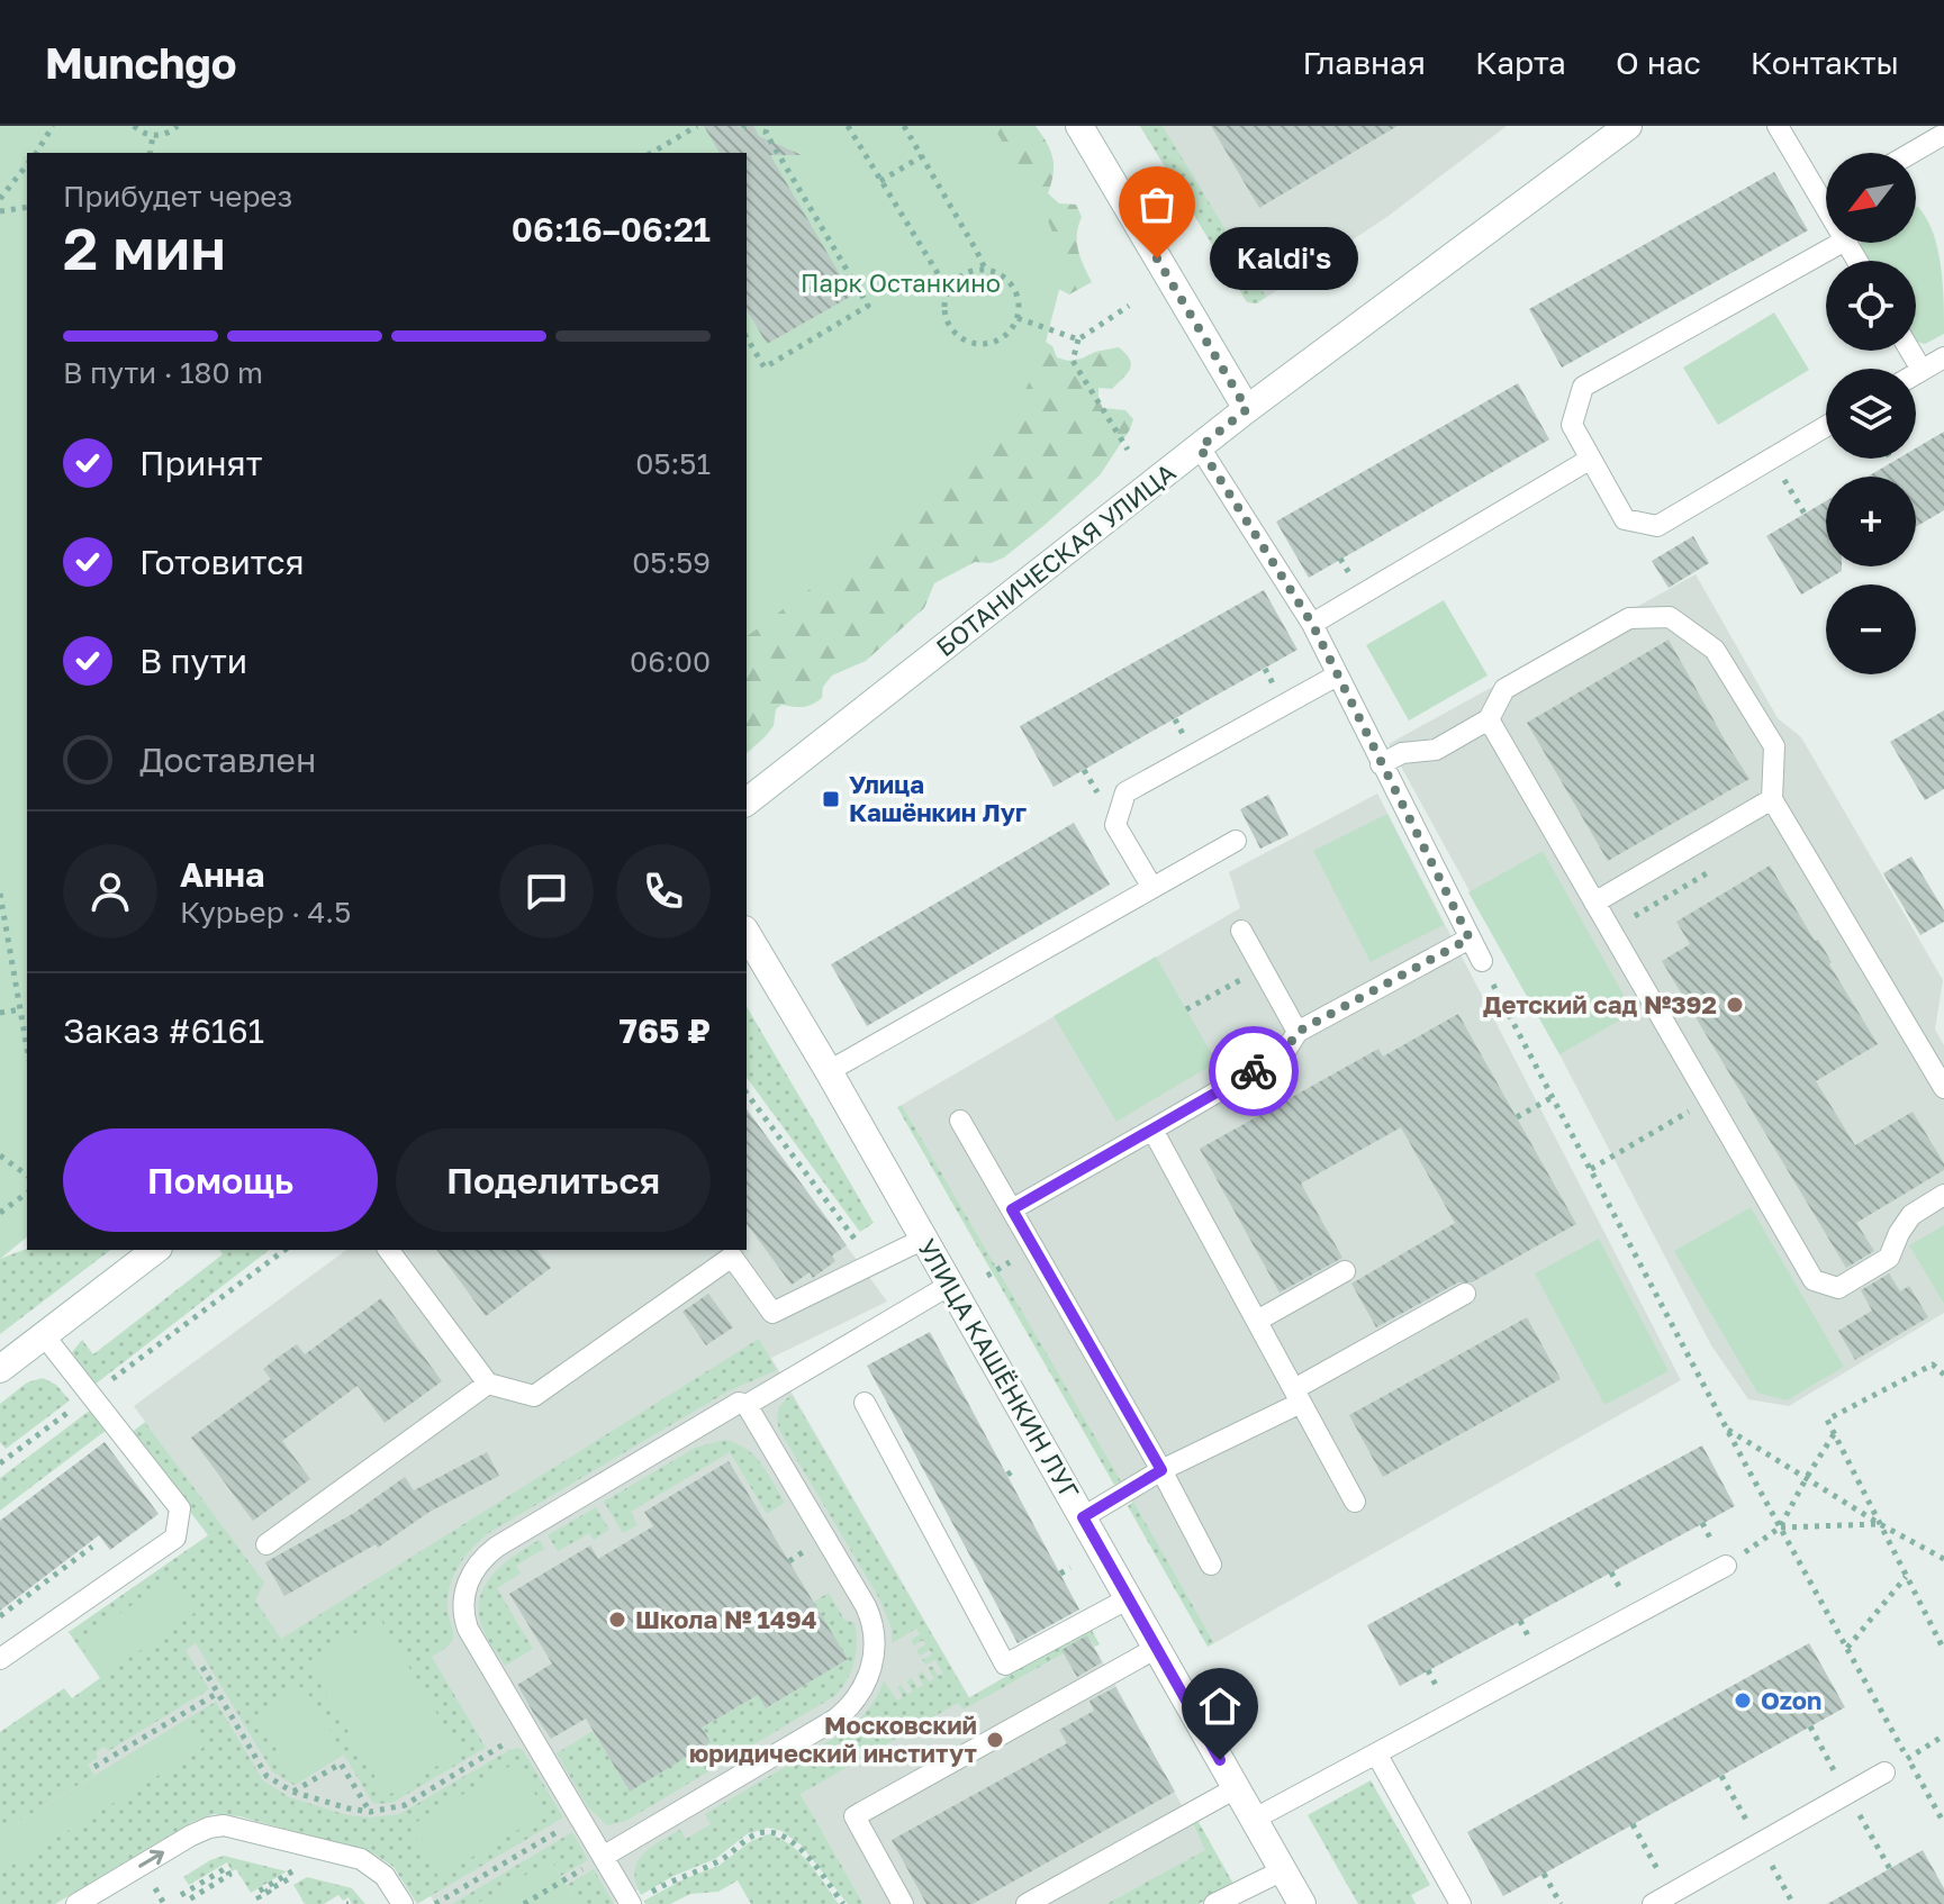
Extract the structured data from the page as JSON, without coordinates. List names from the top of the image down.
{
  "streets": {
    "street": ["БОТАНИЧЕСКАЯ УЛИЦА", "УЛИЦА КАШЁНКИН ЛУГ"]
  },
  "parks": ["Парк Останкино"],
  "places": {
    "other": [
      "Kaldi's",
      "Детский сад №392",
      "Школа № 1494",
      "Ozon",
      "Московский юридический институт"
    ],
    "transit": ["Улица Кашёнкин Луг"]
  },
  "north": "bottom left",
  "page": {
    "header": "Munchgo",
    "nav": [
      "Главная",
      "Карта",
      "О нас",
      "Контакты"
    ],
    "map_buttons": ["+", "−"],
    "heading": ["2 мин", "Прибудет через", "06:16–06:21"],
    "panel": [
      "Анна",
      "Курьер · 4.5",
      "Заказ #6161",
      "765 ₽"
    ],
    "bubble": "Kaldi's",
    "bar": "В пути · 180 m",
    "list": [
      ["Принят", "05:51"],
      ["Готовится", "05:59"],
      ["В пути", "06:00"],
      "Доставлен"
    ],
    "buttons": ["Помощь", "Поделиться"]
  }
}
